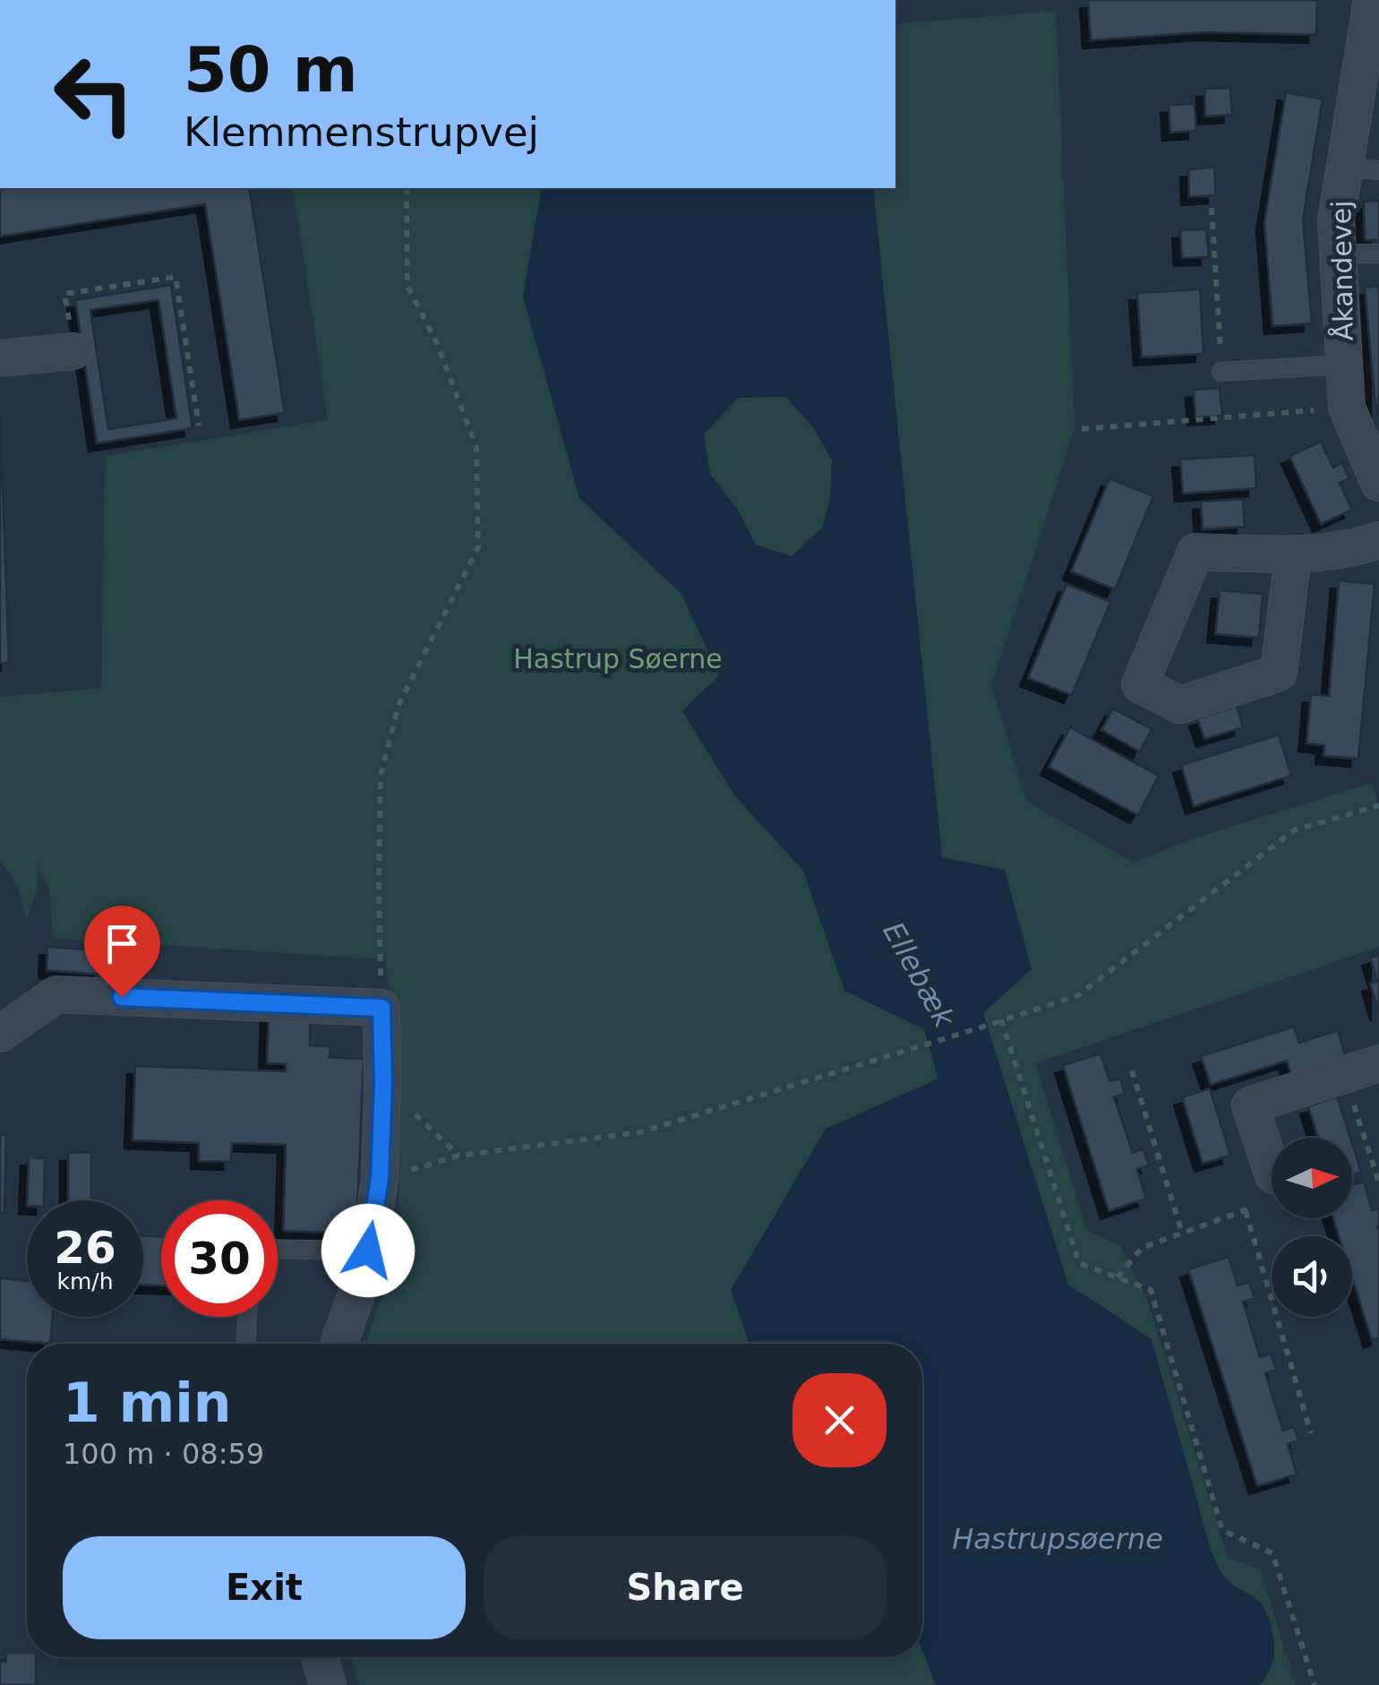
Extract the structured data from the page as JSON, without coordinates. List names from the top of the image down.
{
  "streets": {
    "street": ["Åkandevej"]
  },
  "water": ["Ellebæk", "Hastrupsøerne"],
  "parks": ["Hastrup Søerne"],
  "north": "right",
  "page": {
    "turn": ["50 m", "Klemmenstrupvej"],
    "speed": "26 km/h",
    "limit": "30",
    "heading": ["1 min", "100 m · 08:59"],
    "buttons": ["Exit", "Share"]
  }
}
